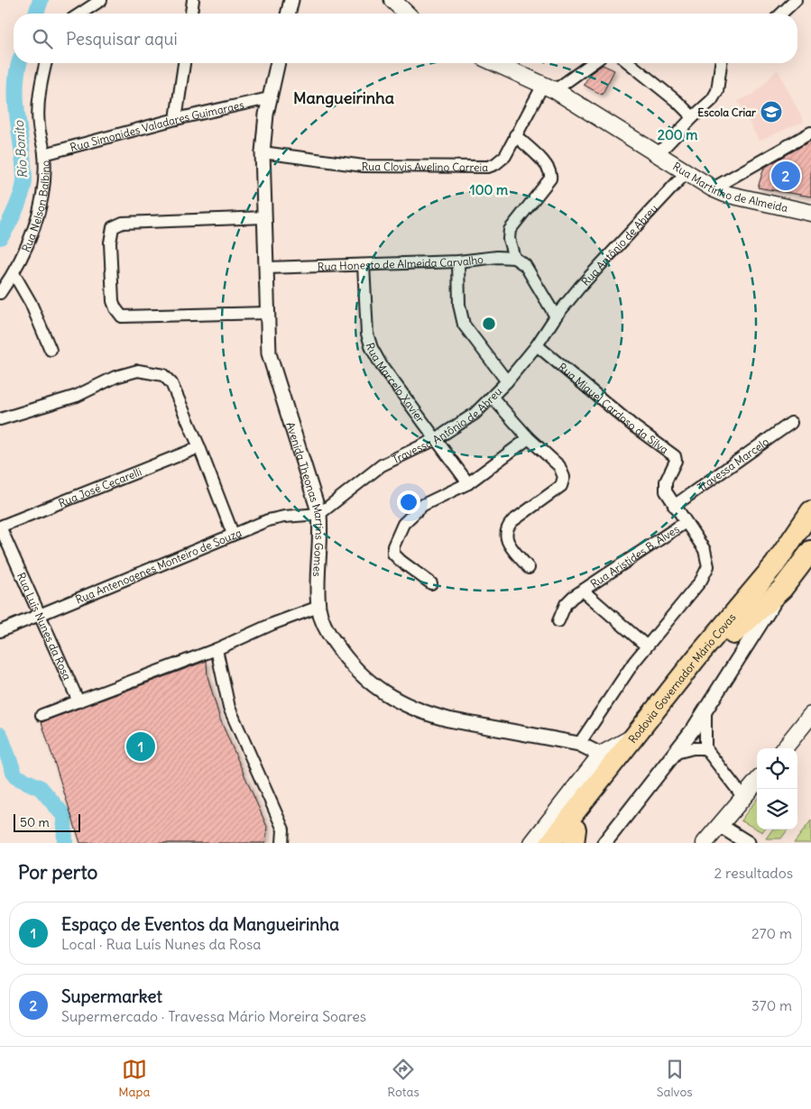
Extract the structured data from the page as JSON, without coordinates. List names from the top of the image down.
{
  "streets": {
    "highway": ["Rodovia Governador Mário Covas"],
    "main road": ["Rua Martinho de Almeida"],
    "street": [
      "Rua Simonides Valadares Guimaraes",
      "Rua Clovis Avelino Correia",
      "Rua Nelson Balbino",
      "Rua Antônio de Abreu",
      "Rua Honesto de Almeida Carvalho",
      "Rua Marcelo Xavier",
      "Rua Miguel Cardoso da Silva",
      "Travessa Antônio de Abreu",
      "Travessa Marcelo",
      "Rua José Cecarelli",
      "Avenida Theonas Martins Gomes",
      "Rua Aristides B. Alves",
      "Rua Antenogenes Monteiro de Souza",
      "Rua Luís Nunes da Rosa"
    ]
  },
  "crossings": [
    ["Rua Simonides Valadares Guimaraes", "Rua Nelson Balbino"],
    ["Rua Simonides Valadares Guimaraes", "Avenida Theonas Martins Gomes"],
    ["Rua Clovis Avelino Correia", "Rua Martinho de Almeida"],
    ["Rua Clovis Avelino Correia", "Avenida Theonas Martins Gomes"],
    ["Rua Martinho de Almeida", "Rua Antônio de Abreu"],
    ["Rua Antônio de Abreu", "Travessa Antônio de Abreu"],
    ["Rua Honesto de Almeida Carvalho", "Rua Marcelo Xavier"],
    ["Rua Honesto de Almeida Carvalho", "Avenida Theonas Martins Gomes"],
    ["Rua Marcelo Xavier", "Travessa Antônio de Abreu"],
    ["Rua Miguel Cardoso da Silva", "Travessa Antônio de Abreu"],
    ["Rua Miguel Cardoso da Silva", "Travessa Marcelo"],
    ["Rua Miguel Cardoso da Silva", "Avenida Theonas Martins Gomes"],
    ["Rua Miguel Cardoso da Silva", "Rua Aristides B. Alves"],
    ["Travessa Antônio de Abreu", "Avenida Theonas Martins Gomes"],
    ["Travessa Antônio de Abreu", "Rua Antenogenes Monteiro de Souza"],
    ["Rua José Cecarelli", "Rua Luís Nunes da Rosa"],
    ["Avenida Theonas Martins Gomes", "Rua Antenogenes Monteiro de Souza"],
    ["Rua Antenogenes Monteiro de Souza", "Rua Luís Nunes da Rosa"]
  ],
  "districts": ["Mangueirinha"],
  "water": ["Rio Bonito"],
  "places": {
    "school or university": ["Escola Criar"]
  },
  "scale_bar": "50 m",
  "page": {
    "search": "Pesquisar aqui",
    "pins": ["2", "1"],
    "scale": "50 m",
    "heading": ["Por perto", "2 resultados"],
    "list": [
      {
        "mark": "1",
        "name": "Espaço de Eventos da Mangueirinha",
        "note": "Local · Rua Luís Nunes da Rosa",
        "value": "270 m"
      },
      {
        "mark": "2",
        "name": "Supermarket",
        "note": "Supermercado · Travessa Mário Moreira Soares",
        "value": "370 m"
      }
    ],
    "nav": ["Mapa", "Rotas", "Salvos"]
  },
  "rings": ["200 m", "100 m"]
}
